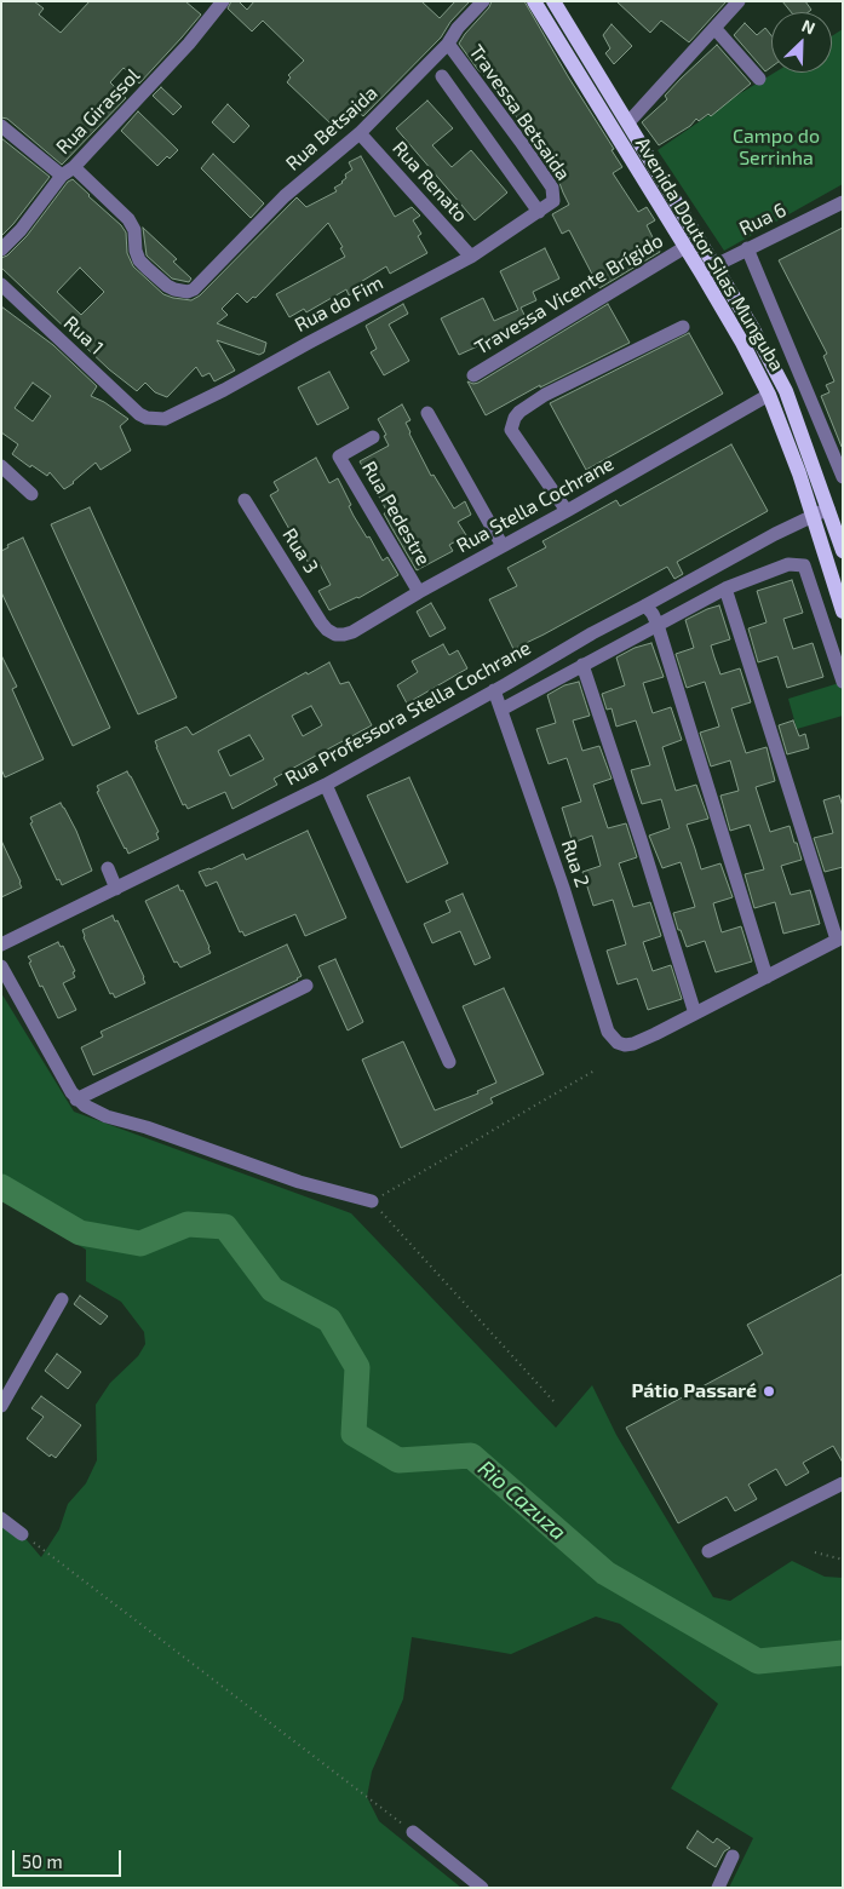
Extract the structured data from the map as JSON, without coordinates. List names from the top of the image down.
{
  "streets": {
    "main road": ["Avenida Doutor Silas Munguba"],
    "street": [
      "Rua Girassol",
      "Travessa Betsaida",
      "Rua Betsaida",
      "Rua Renato",
      "Rua 6",
      "Travessa Vicente Brígido",
      "Rua do Fim",
      "Rua 1",
      "Rua Stella Cochrane",
      "Rua Pedestre",
      "Rua 3",
      "Rua Professora Stella Cochrane",
      "Rua 2"
    ]
  },
  "crossings": [
    ["Rua Girassol", "Rua Betsaida"],
    ["Travessa Betsaida", "Rua Betsaida"],
    ["Travessa Betsaida", "Rua do Fim"],
    ["Rua Betsaida", "Rua Renato"],
    ["Rua Renato", "Rua do Fim"],
    ["Rua 6", "Avenida Doutor Silas Munguba"],
    ["Avenida Doutor Silas Munguba", "Travessa Vicente Brígido"],
    ["Avenida Doutor Silas Munguba", "Rua Stella Cochrane"],
    ["Avenida Doutor Silas Munguba", "Rua Professora Stella Cochrane"],
    ["Rua do Fim", "Rua 1"],
    ["Rua Stella Cochrane", "Rua Pedestre"],
    ["Rua Stella Cochrane", "Rua 3"],
    ["Rua Professora Stella Cochrane", "Rua 2"]
  ],
  "water": ["Rio Cazuza"],
  "parks": ["Campo do Serrinha"],
  "places": ["Pátio Passaré"],
  "scale_bar": "50 m",
  "north": "top right"
}
